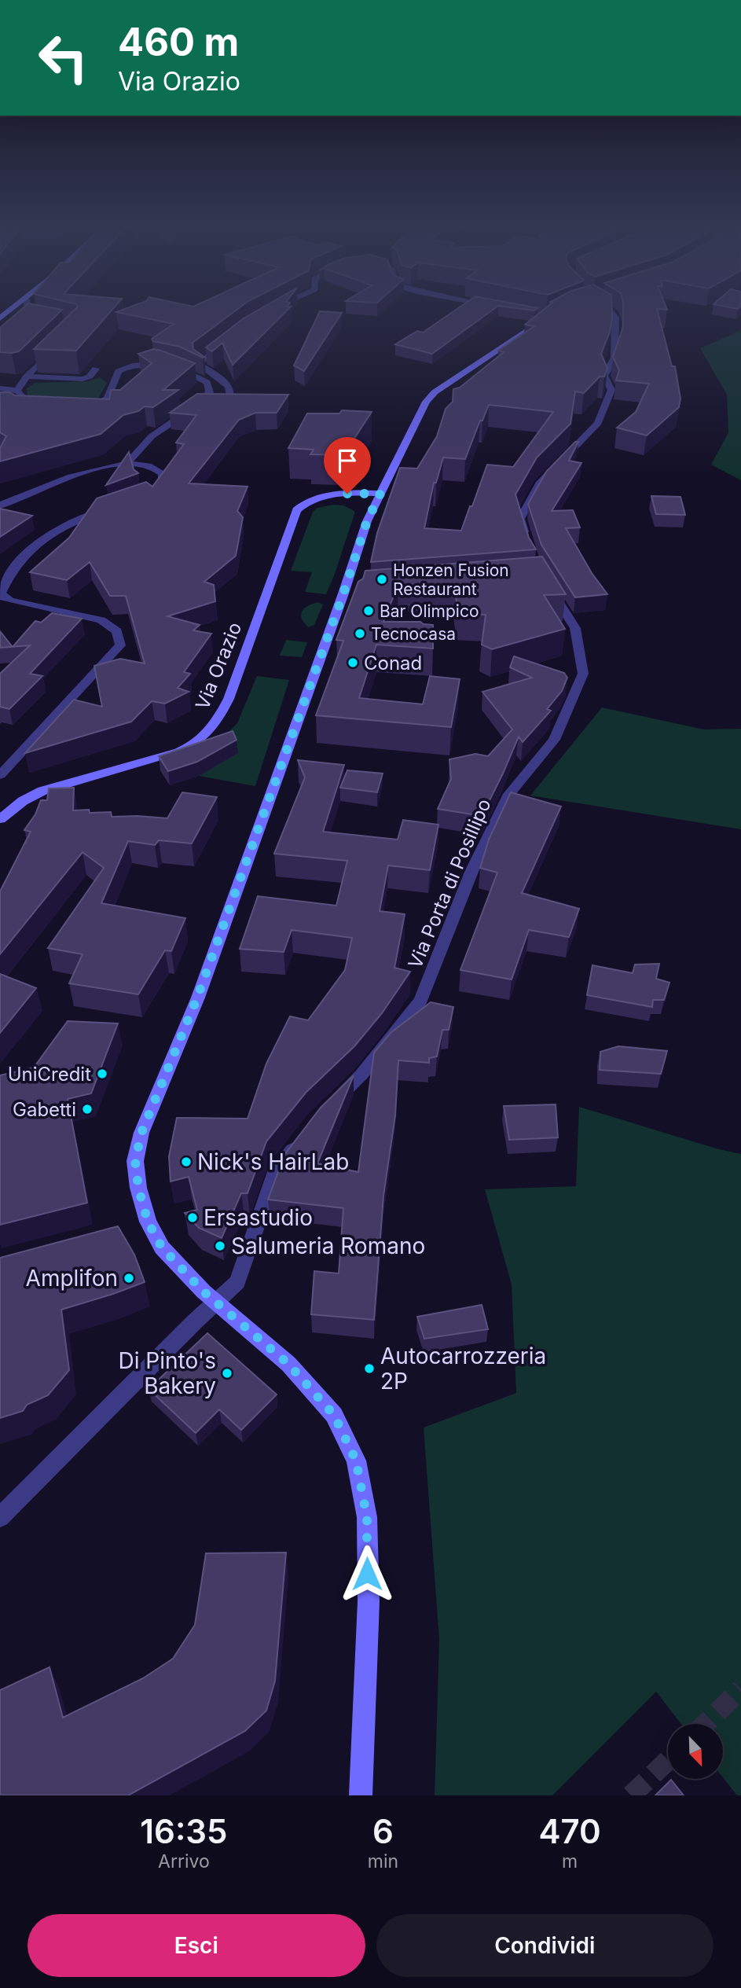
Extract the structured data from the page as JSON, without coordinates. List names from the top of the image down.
{
  "streets": {
    "street": ["Via Orazio", "Via Porta di Posillipo"]
  },
  "places": [
    "Honzen Fusion Restaurant",
    "Bar Olimpico",
    "Tecnocasa",
    "Conad",
    "UniCredit",
    "Gabetti",
    "Nick's HairLab",
    "Ersastudio",
    "Salumeria Romano",
    "Amplifon",
    "Autocarrozzeria 2P",
    "Di Pinto's Bakery"
  ],
  "north": "bottom right",
  "page": {
    "turn": ["460 m", "Via Orazio"],
    "eta": [
      "16:35",
      "Arrivo",
      "6",
      "min",
      "470",
      "m"
    ],
    "buttons": ["Esci", "Condividi"]
  }
}
